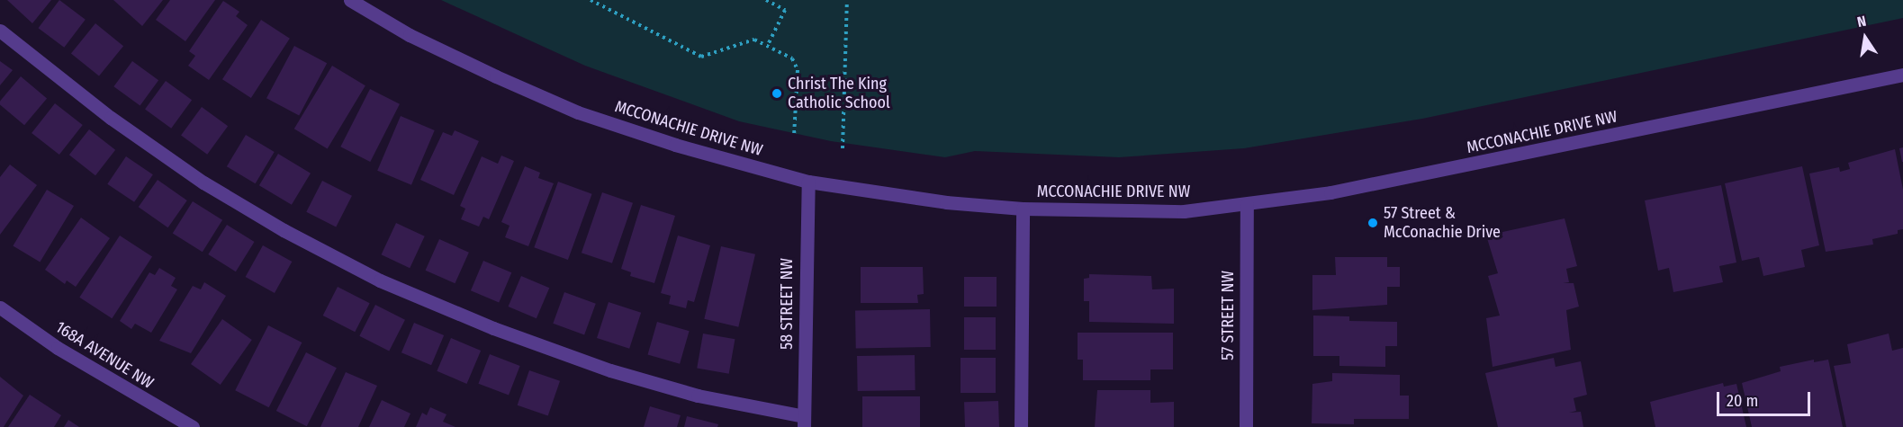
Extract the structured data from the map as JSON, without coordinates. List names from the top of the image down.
{
  "streets": {
    "street": [
      "MCCONACHIE DRIVE NW",
      "58 STREET NW",
      "57 STREET NW",
      "168A AVENUE NW"
    ]
  },
  "crossings": [
    ["MCCONACHIE DRIVE NW", "58 STREET NW"],
    ["MCCONACHIE DRIVE NW", "57 STREET NW"]
  ],
  "places": ["Christ The King Catholic School", "57 Street & McConachie Drive"],
  "scale_bar": "20 m",
  "north": "top"
}
